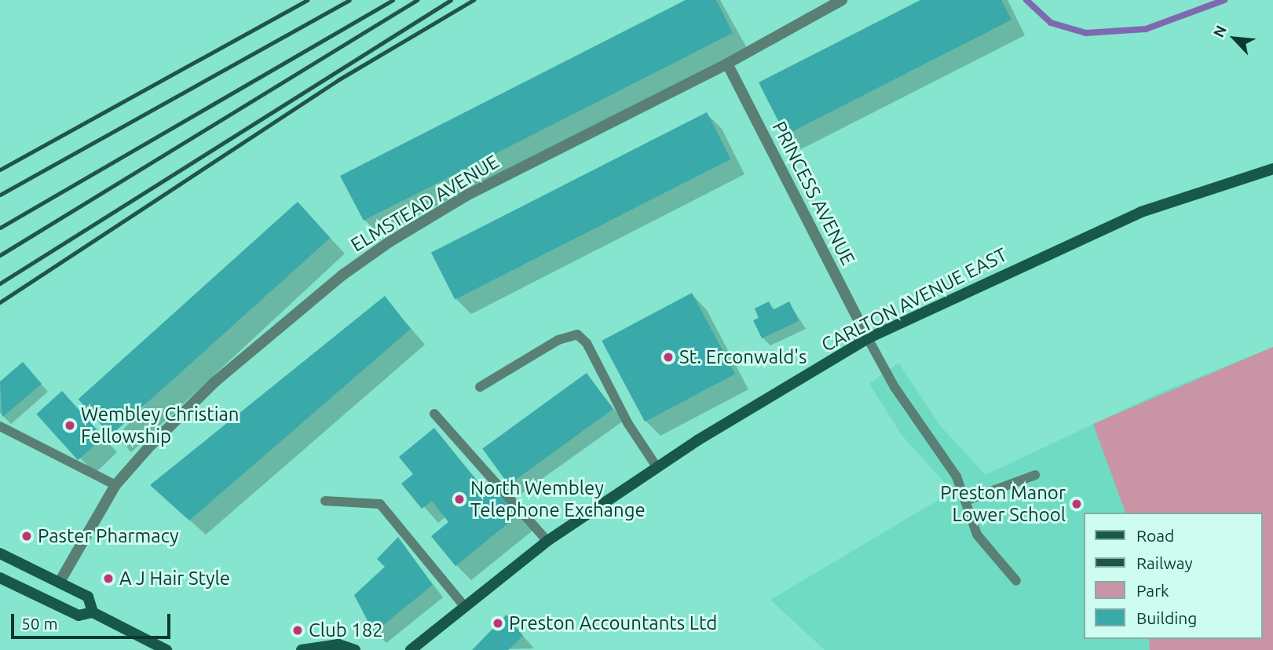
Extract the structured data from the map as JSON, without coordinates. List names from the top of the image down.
{
  "streets": {
    "street": ["PRINCESS AVENUE", "ELMSTEAD AVENUE", "CARLTON AVENUE EAST"]
  },
  "crossings": [
    ["PRINCESS AVENUE", "ELMSTEAD AVENUE"],
    ["PRINCESS AVENUE", "CARLTON AVENUE EAST"]
  ],
  "places": [
    "St. Erconwald's",
    "Wembley Christian Fellowship",
    "North Wembley Telephone Exchange",
    "Preston Manor Lower School",
    "Paster Pharmacy",
    "A J Hair Style",
    "Preston Accountants Ltd",
    "Club 182"
  ],
  "legend": [
    "Road",
    "Railway",
    "Park",
    "Building"
  ],
  "scale_bar": "50 m",
  "north": "top left"
}
